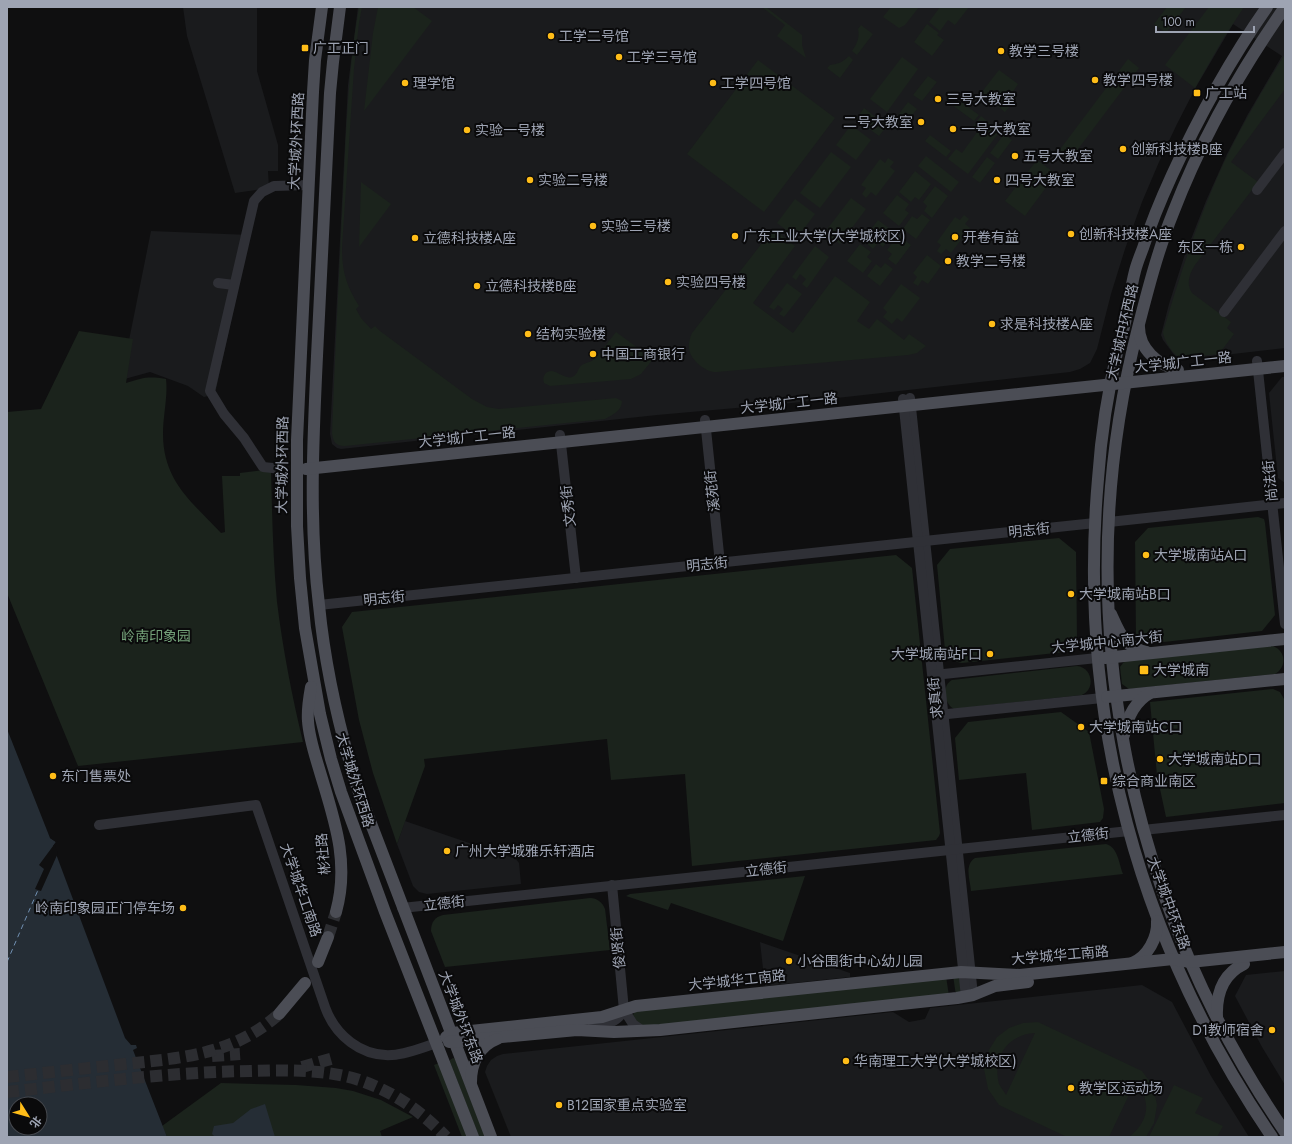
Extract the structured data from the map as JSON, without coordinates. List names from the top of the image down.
{
  "streets": {
    "main road": [
      "大学城外环西路",
      "大学城中环西路",
      "大学城广工一路",
      "大学城中心南大街",
      "彬社路",
      "大学城华工南路",
      "大学城中环东路",
      "大学城外环东路"
    ],
    "street": [
      "尚法街",
      "溪苑街",
      "文秀街",
      "明志街",
      "求真街",
      "立德街",
      "俊贤街"
    ]
  },
  "crossings": [
    ["大学城外环西路", "大学城广工一路"],
    ["大学城外环西路", "明志街"],
    ["大学城外环西路", "立德街"],
    ["大学城外环西路", "彬社路"],
    ["大学城外环西路", "大学城华工南路"],
    ["大学城外环西路", "大学城外环东路"],
    ["大学城中环西路", "大学城广工一路"],
    ["大学城中环西路", "明志街"],
    ["大学城中环西路", "大学城中心南大街"],
    ["大学城中环西路", "大学城中环东路"],
    ["大学城广工一路", "尚法街"],
    ["大学城广工一路", "溪苑街"],
    ["大学城广工一路", "文秀街"],
    ["大学城广工一路", "求真街"],
    ["溪苑街", "明志街"],
    ["文秀街", "明志街"],
    ["明志街", "求真街"],
    ["大学城中心南大街", "求真街"],
    ["大学城中心南大街", "大学城中环东路"],
    ["求真街", "立德街"],
    ["求真街", "大学城华工南路"],
    ["立德街", "大学城中环东路"],
    ["立德街", "俊贤街"],
    ["立德街", "大学城外环东路"],
    ["大学城华工南路", "大学城中环东路"],
    ["大学城华工南路", "俊贤街"],
    ["大学城华工南路", "大学城外环东路"]
  ],
  "parks": ["岭南印象园"],
  "places": {
    "other": [
      "工学二号馆",
      "教学三号楼",
      "工学三号馆",
      "教学四号楼",
      "理学馆",
      "工学四号馆",
      "三号大教室",
      "二号大教室",
      "一号大教室",
      "实验一号楼",
      "创新科技楼B座",
      "五号大教室",
      "实验二号楼",
      "四号大教室",
      "实验三号楼",
      "创新科技楼A座",
      "广东工业大学(大学城校区)",
      "开卷有益",
      "立德科技楼A座",
      "东区一栋",
      "教学二号楼",
      "实验四号楼",
      "立德科技楼B座",
      "求是科技楼A座",
      "结构实验楼",
      "中国工商银行",
      "大学城南站A口",
      "大学城南站B口",
      "大学城南站F口",
      "大学城南站C口",
      "大学城南站D口",
      "东门售票处",
      "广州大学城雅乐轩酒店",
      "岭南印象园正门停车场",
      "小谷围街中心幼儿园",
      "D1教师宿舍",
      "华南理工大学(大学城校区)",
      "教学区运动场",
      "B12国家重点实验室"
    ],
    "transit": [
      "广工正门",
      "广工站",
      "大学城南",
      "综合商业南区"
    ]
  },
  "scale_bar": "100 m",
  "north": "bottom right"
}
